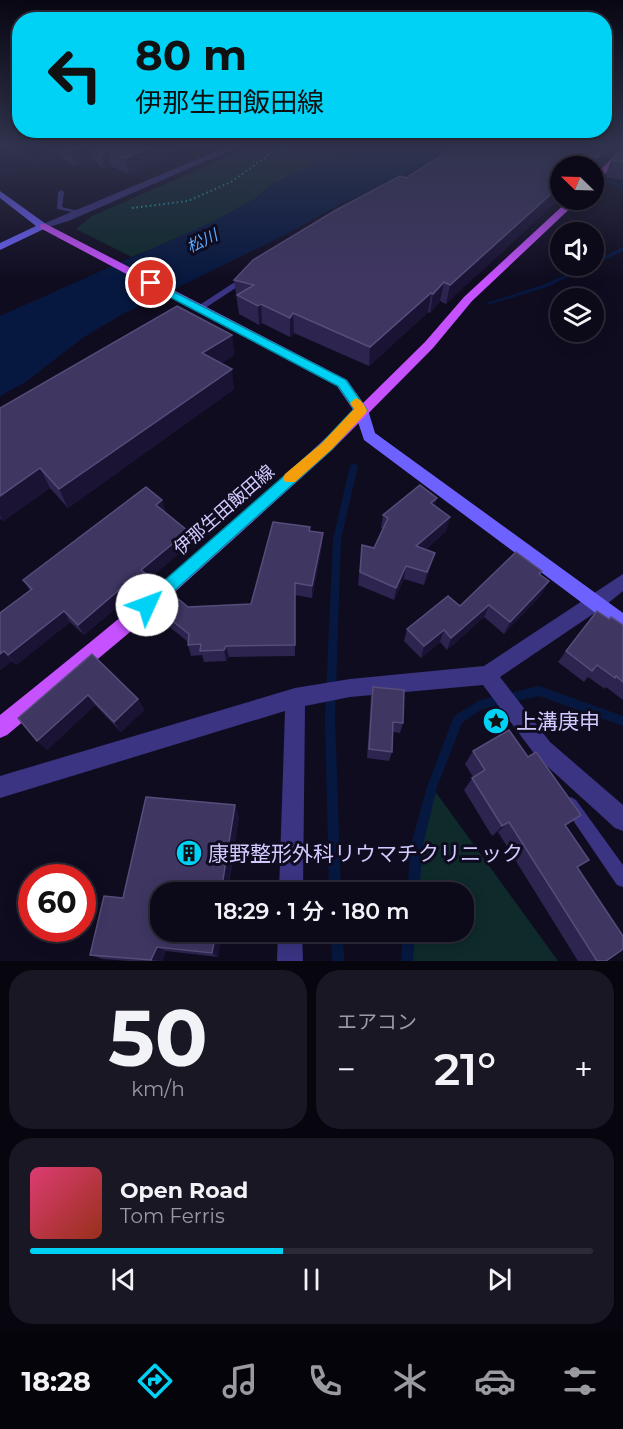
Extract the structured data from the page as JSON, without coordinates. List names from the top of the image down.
{
  "streets": {
    "main road": ["伊那生田飯田線"]
  },
  "water": ["松川"],
  "places": {
    "place": ["上溝庚申"],
    "building": ["康野整形外科リウマチクリニック"]
  },
  "north": "top left",
  "page": {
    "turn": ["80 m", "伊那生田飯田線"],
    "limit": "60",
    "trip": "18:29 · 1 分 · 180 m",
    "tile": [
      ["50", "km/h"],
      "エアコン"
    ],
    "heat": ["−", "21°", "+"],
    "song": ["Open Road", "Tom Ferris"],
    "tabs": "18:28"
  }
}
